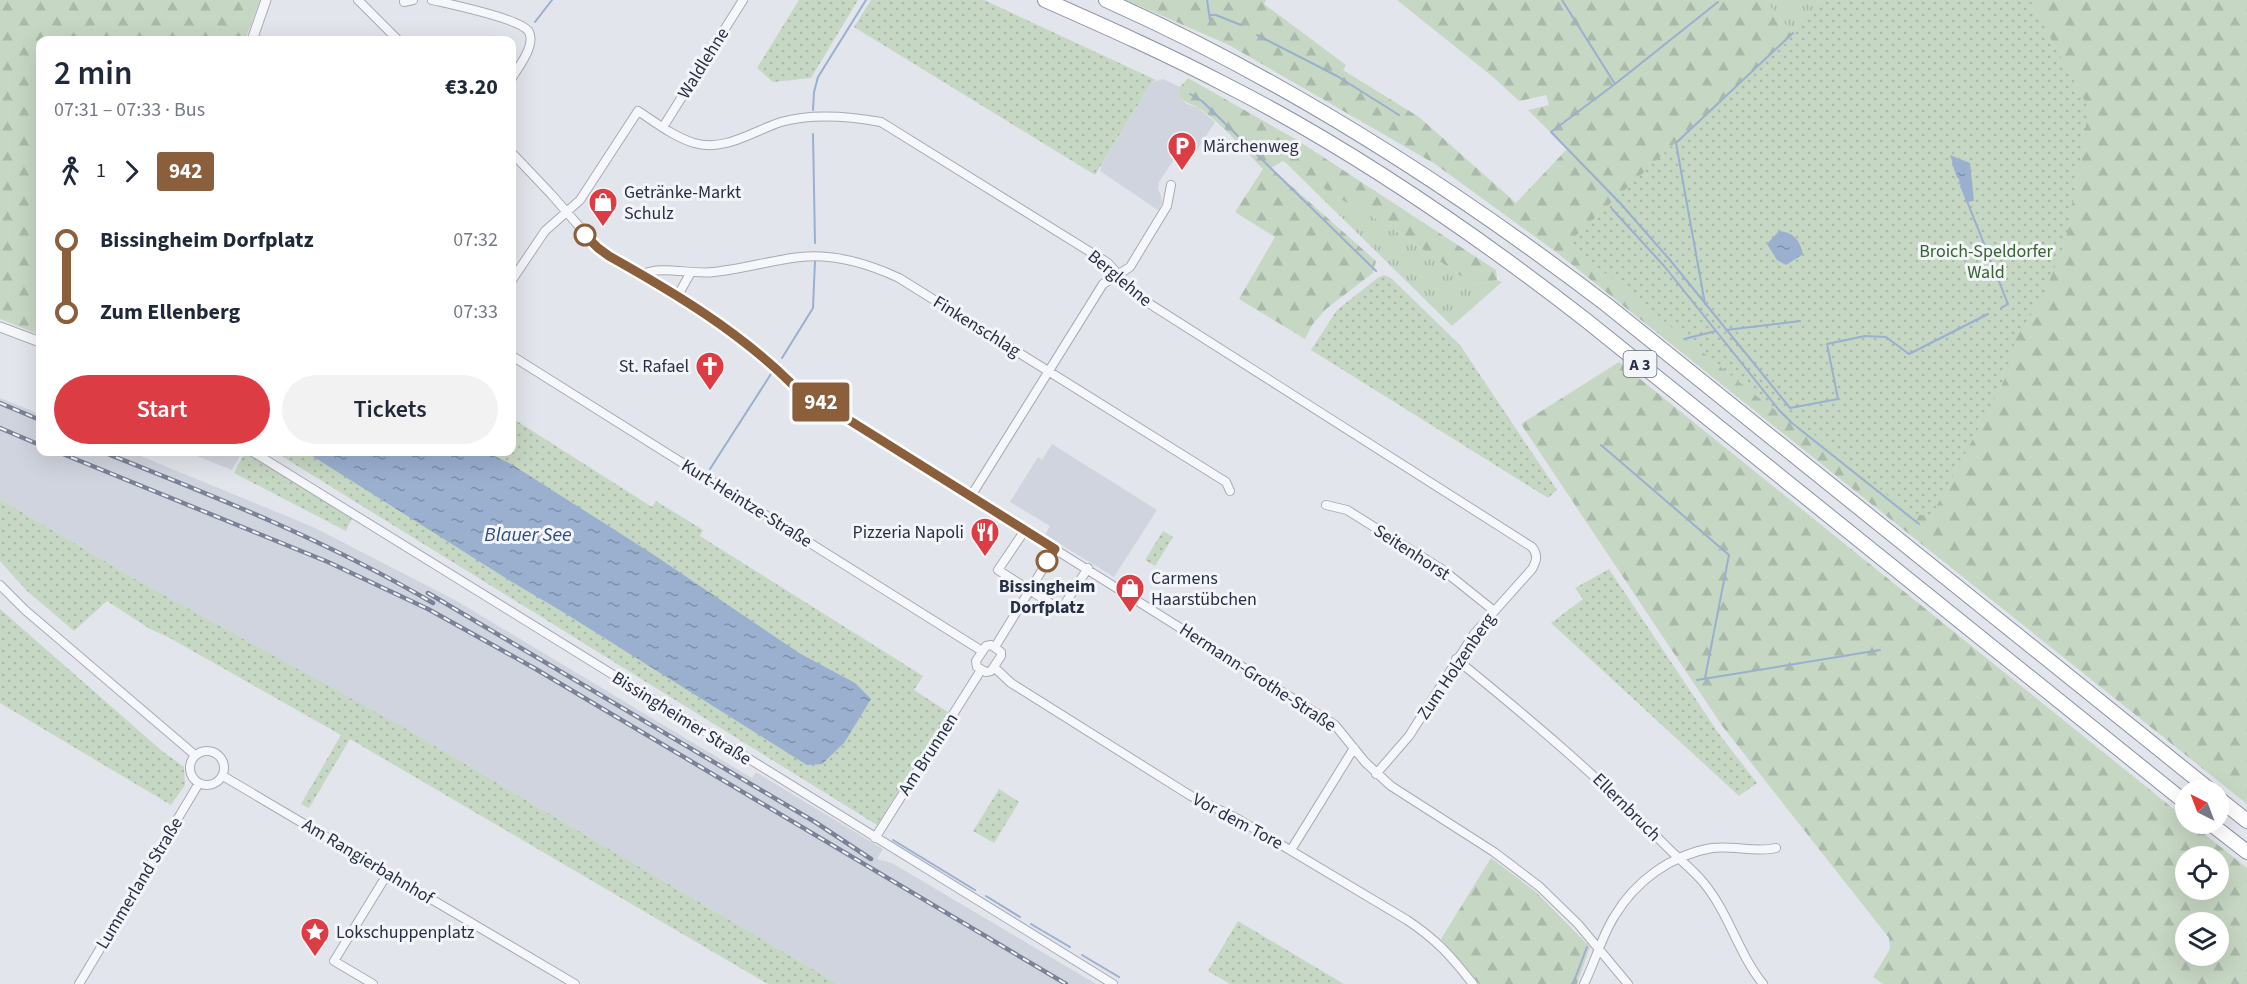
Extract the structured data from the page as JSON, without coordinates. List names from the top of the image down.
{
  "streets": {
    "highway": ["A 3"],
    "street": [
      "Waldlehne",
      "Berglehne",
      "Finkenschlag",
      "Kurt-Heintze-Straße",
      "Seitenhorst",
      "Zum Holzenberg",
      "Hermann-Grothe-Straße",
      "Bissingheimer Straße",
      "Am Brunnen",
      "Ellernbruch",
      "Vor dem Tore",
      "Am Rangierbahnhof",
      "Lummerland Straße"
    ]
  },
  "crossings": [
    ["Waldlehne", "Berglehne"],
    ["Berglehne", "Zum Holzenberg"],
    ["Berglehne", "Hermann-Grothe-Straße"],
    ["Finkenschlag", "Hermann-Grothe-Straße"],
    ["Kurt-Heintze-Straße", "Am Brunnen"],
    ["Kurt-Heintze-Straße", "Vor dem Tore"],
    ["Seitenhorst", "Zum Holzenberg"],
    ["Zum Holzenberg", "Hermann-Grothe-Straße"],
    ["Zum Holzenberg", "Ellernbruch"],
    ["Bissingheimer Straße", "Am Brunnen"],
    ["Am Brunnen", "Vor dem Tore"],
    ["Am Rangierbahnhof", "Lummerland Straße"]
  ],
  "water": ["Blauer See"],
  "parks": ["Broich-Speldorfer Wald"],
  "places": {
    "parking": ["Märchenweg"],
    "shop": ["Getränke-Markt Schulz", "Carmens Haarstübchen"],
    "church": ["St. Rafael"],
    "restaurant": ["Pizzeria Napoli"],
    "other": ["Bissingheim Dorfplatz"],
    "place": ["Lokschuppenplatz"]
  },
  "lines": ["bus line 942"],
  "north": "top left",
  "page": {
    "on_map": "942",
    "heading": ["2 min", "07:31 – 07:33 · Bus", "€3.20"],
    "legs": ["1", "942"],
    "list": [
      {
        "name": "Bissingheim Dorfplatz",
        "value": "07:32"
      },
      {
        "name": "Zum Ellenberg",
        "value": "07:33"
      }
    ],
    "buttons": ["Start", "Tickets"]
  }
}
